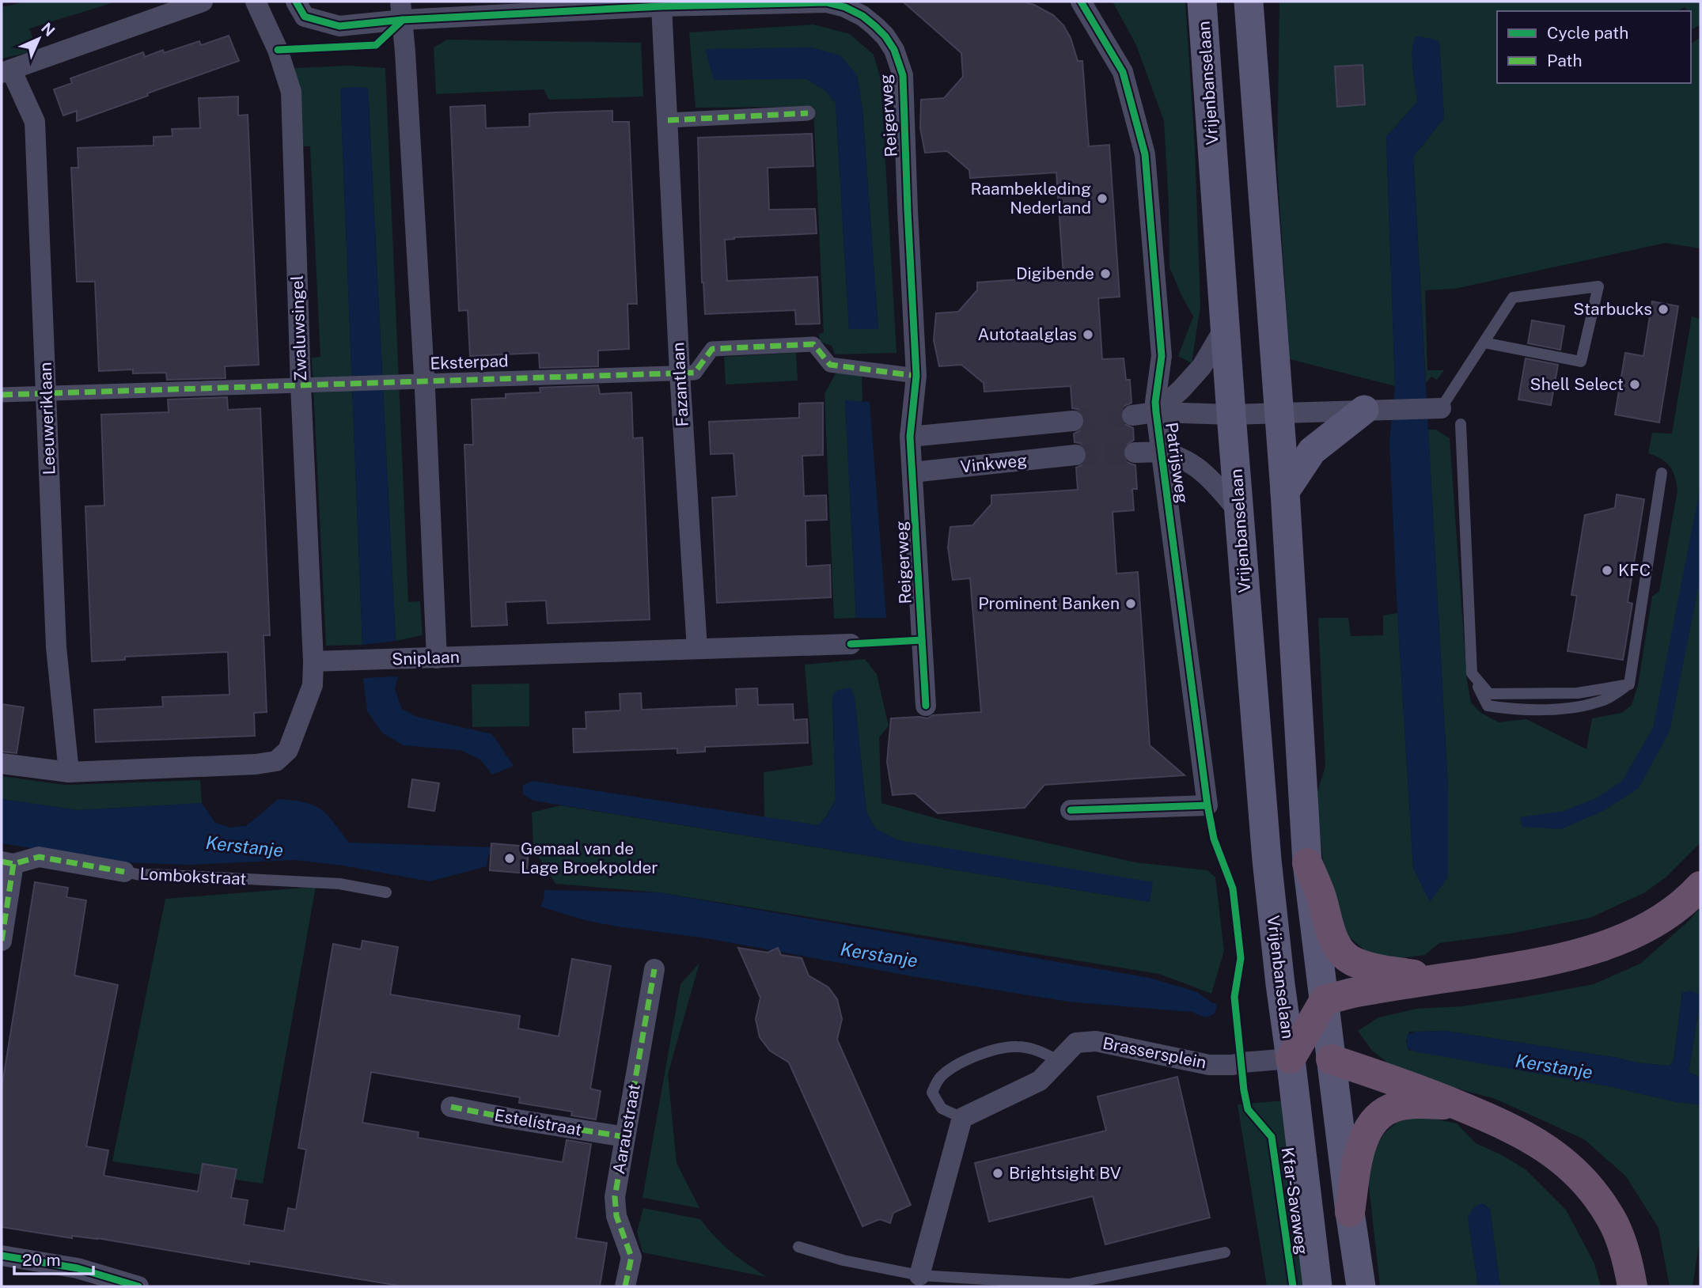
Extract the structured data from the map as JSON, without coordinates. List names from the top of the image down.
{
  "streets": {
    "main road": ["Vrijenbanselaan", "Kfar-Savaweg"],
    "street": [
      "Reigerweg",
      "Zwaluwsingel",
      "Eksterpad",
      "Fazantlaan",
      "Leeuweriklaan",
      "Patrijsweg",
      "Vinkweg",
      "Sniplaan",
      "Lombokstraat",
      "Brassersplein",
      "Estelístraat",
      "Aaraustraat"
    ]
  },
  "crossings": [
    ["Vrijenbanselaan", "Brassersplein"],
    ["Vrijenbanselaan", "Kfar-Savaweg"],
    ["Reigerweg", "Eksterpad"],
    ["Reigerweg", "Fazantlaan"],
    ["Reigerweg", "Vinkweg"],
    ["Zwaluwsingel", "Eksterpad"],
    ["Zwaluwsingel", "Sniplaan"],
    ["Eksterpad", "Fazantlaan"],
    ["Eksterpad", "Leeuweriklaan"],
    ["Fazantlaan", "Sniplaan"],
    ["Brassersplein", "Kfar-Savaweg"],
    ["Estelístraat", "Aaraustraat"]
  ],
  "water": ["Kerstanje"],
  "places": [
    "Raambekleding Nederland",
    "Digibende",
    "Starbucks",
    "Autotaalglas",
    "Shell Select",
    "KFC",
    "Prominent Banken",
    "Gemaal van de Lage Broekpolder",
    "Brightsight BV"
  ],
  "legend": ["Cycle path", "Path"],
  "scale_bar": "20 m",
  "north": "top right"
}
